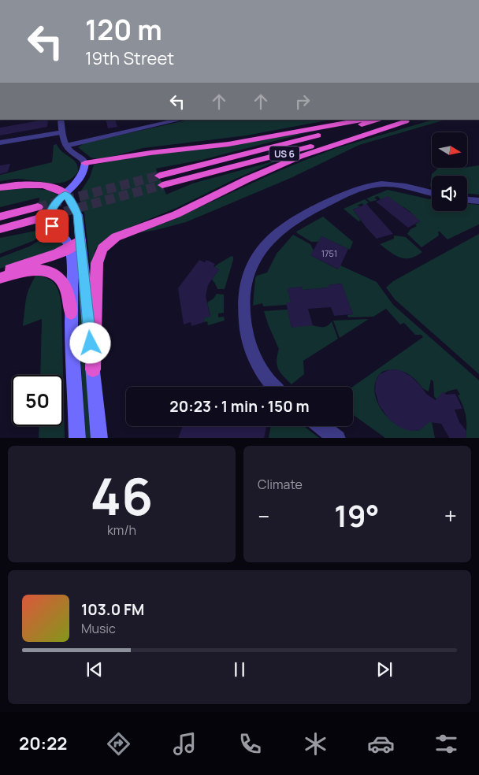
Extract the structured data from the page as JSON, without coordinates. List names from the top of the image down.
{
  "streets": {
    "highway": ["US 6"]
  },
  "house_numbers": ["1751"],
  "north": "right",
  "page": {
    "turn": ["120 m", "19th Street"],
    "limit": "50",
    "trip": "20:23 · 1 min · 150 m",
    "tile": [
      ["46", "km/h"],
      "Climate"
    ],
    "heat": ["−", "19°", "+"],
    "song": ["103.0 FM", "Music"],
    "tabs": "20:22"
  }
}
